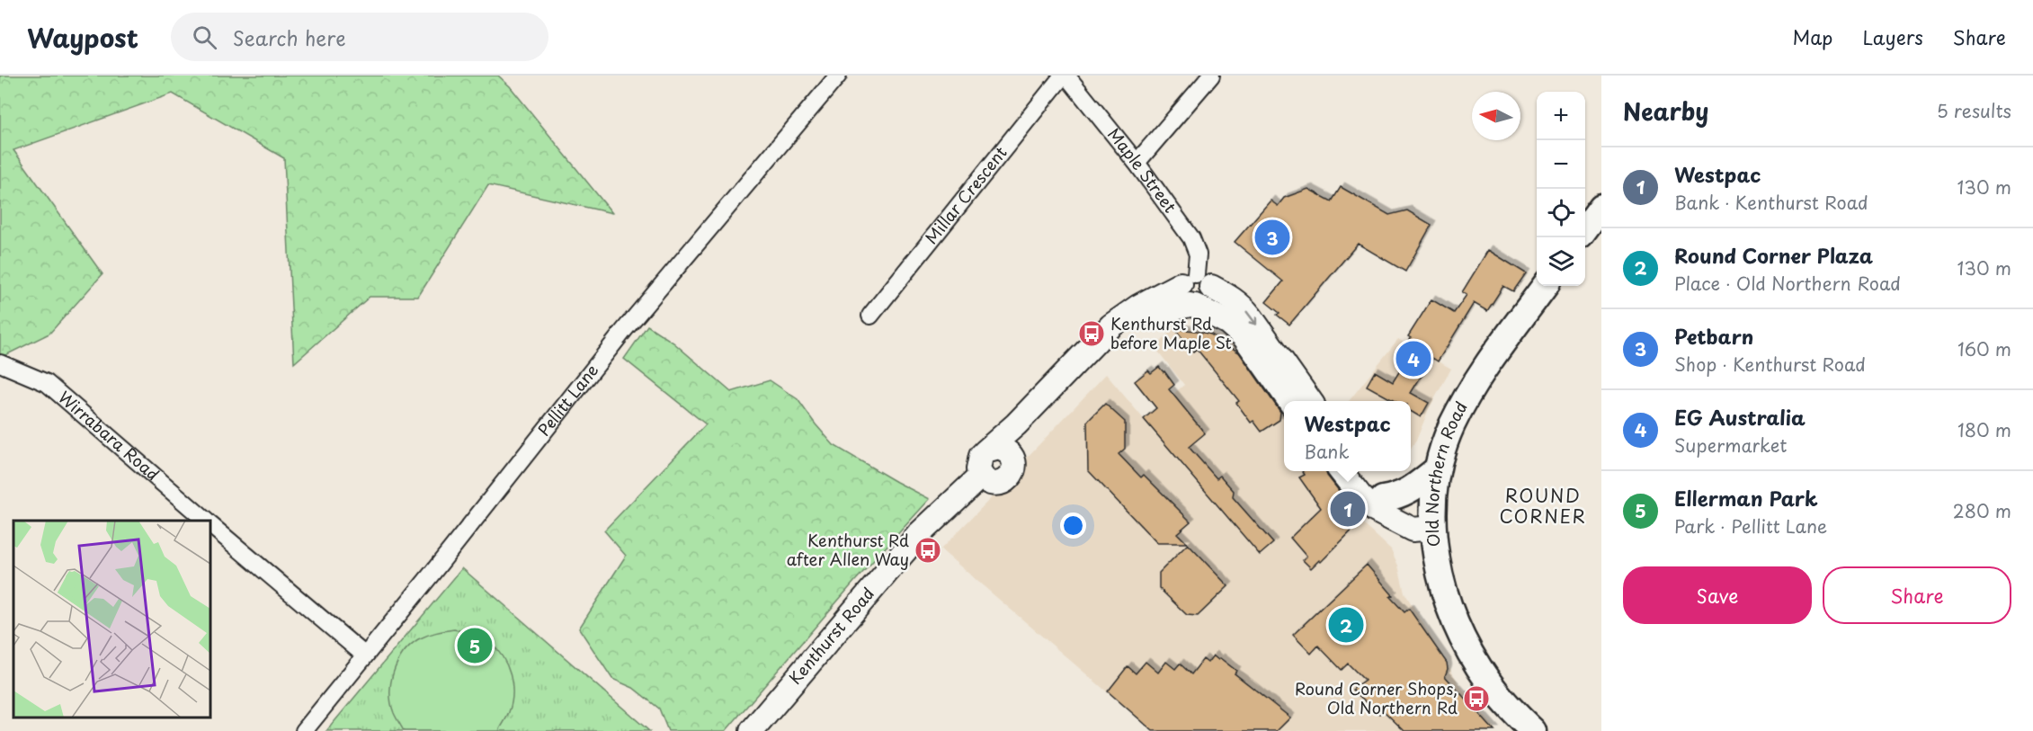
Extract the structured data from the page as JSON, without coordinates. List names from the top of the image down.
{
  "streets": {
    "main road": ["Old Northern Road", "Kenthurst Road"],
    "street": [
      "Maple Street",
      "Millar Crescent",
      "Pellitt Lane",
      "Wirrabara Road"
    ]
  },
  "crossings": [
    ["Maple Street", "Millar Crescent"],
    ["Pellitt Lane", "Wirrabara Road"]
  ],
  "districts": ["ROUND CORNER"],
  "places": {
    "bus stop": ["Kenthurst Rd before Maple St", "Kenthurst Rd after Allen Way", "Round Corner Shops, Old Northern Rd"]
  },
  "north": "left",
  "page": {
    "header": "Waypost",
    "search": "Search here",
    "nav": ["Map", "Layers", "Share"],
    "heading": ["Nearby", "5 results"],
    "map_buttons": ["+", "−"],
    "list": [
      {
        "mark": "1",
        "name": "Westpac",
        "note": "Bank · Kenthurst Road",
        "value": "130 m"
      },
      {
        "mark": "2",
        "name": "Round Corner Plaza",
        "note": "Place · Old Northern Road",
        "value": "130 m"
      },
      {
        "mark": "3",
        "name": "Petbarn",
        "note": "Shop · Kenthurst Road",
        "value": "160 m"
      },
      {
        "mark": "4",
        "name": "EG Australia",
        "note": "Supermarket",
        "value": "180 m"
      },
      {
        "mark": "5",
        "name": "Ellerman Park",
        "note": "Park · Pellitt Lane",
        "value": "280 m"
      }
    ],
    "pins": [
      "3",
      "4",
      "1",
      "2",
      "5"
    ],
    "popup": ["Westpac", "Bank"],
    "buttons": ["Save", "Share"]
  }
}
